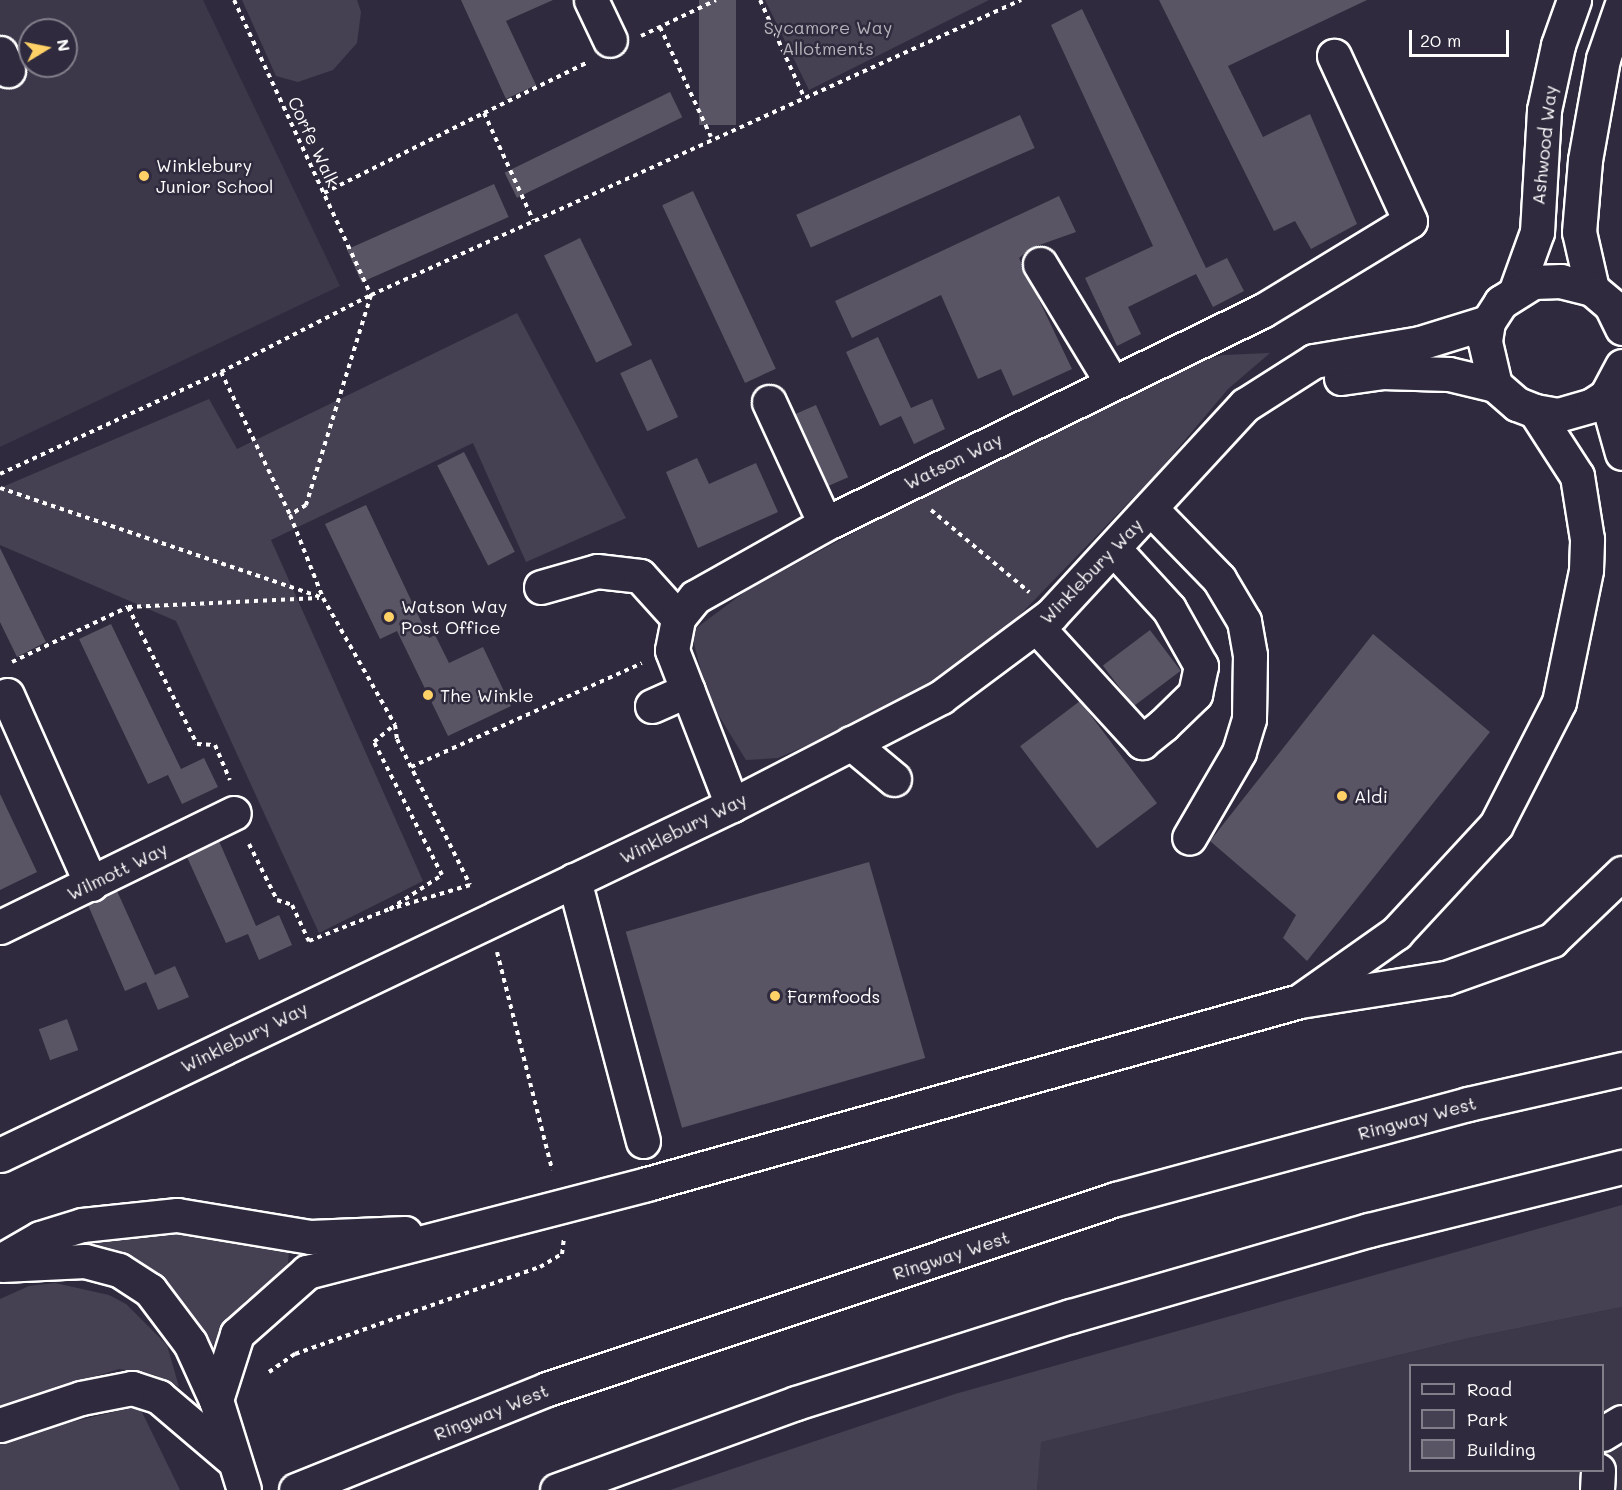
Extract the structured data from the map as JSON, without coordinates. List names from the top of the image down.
{
  "streets": {
    "street": [
      "Ashwood Way",
      "Watson Way",
      "Winklebury Way",
      "Wilmott Way",
      "Ringway West"
    ],
    "path": ["Corfe Walk"]
  },
  "parks": ["Sycamore Way Allotments"],
  "places": [
    "Winklebury Junior School",
    "Watson Way Post Office",
    "The Winkle",
    "Aldi",
    "Farmfoods"
  ],
  "legend": ["Road", "Park", "Building"],
  "scale_bar": "20 m",
  "north": "right"
}
